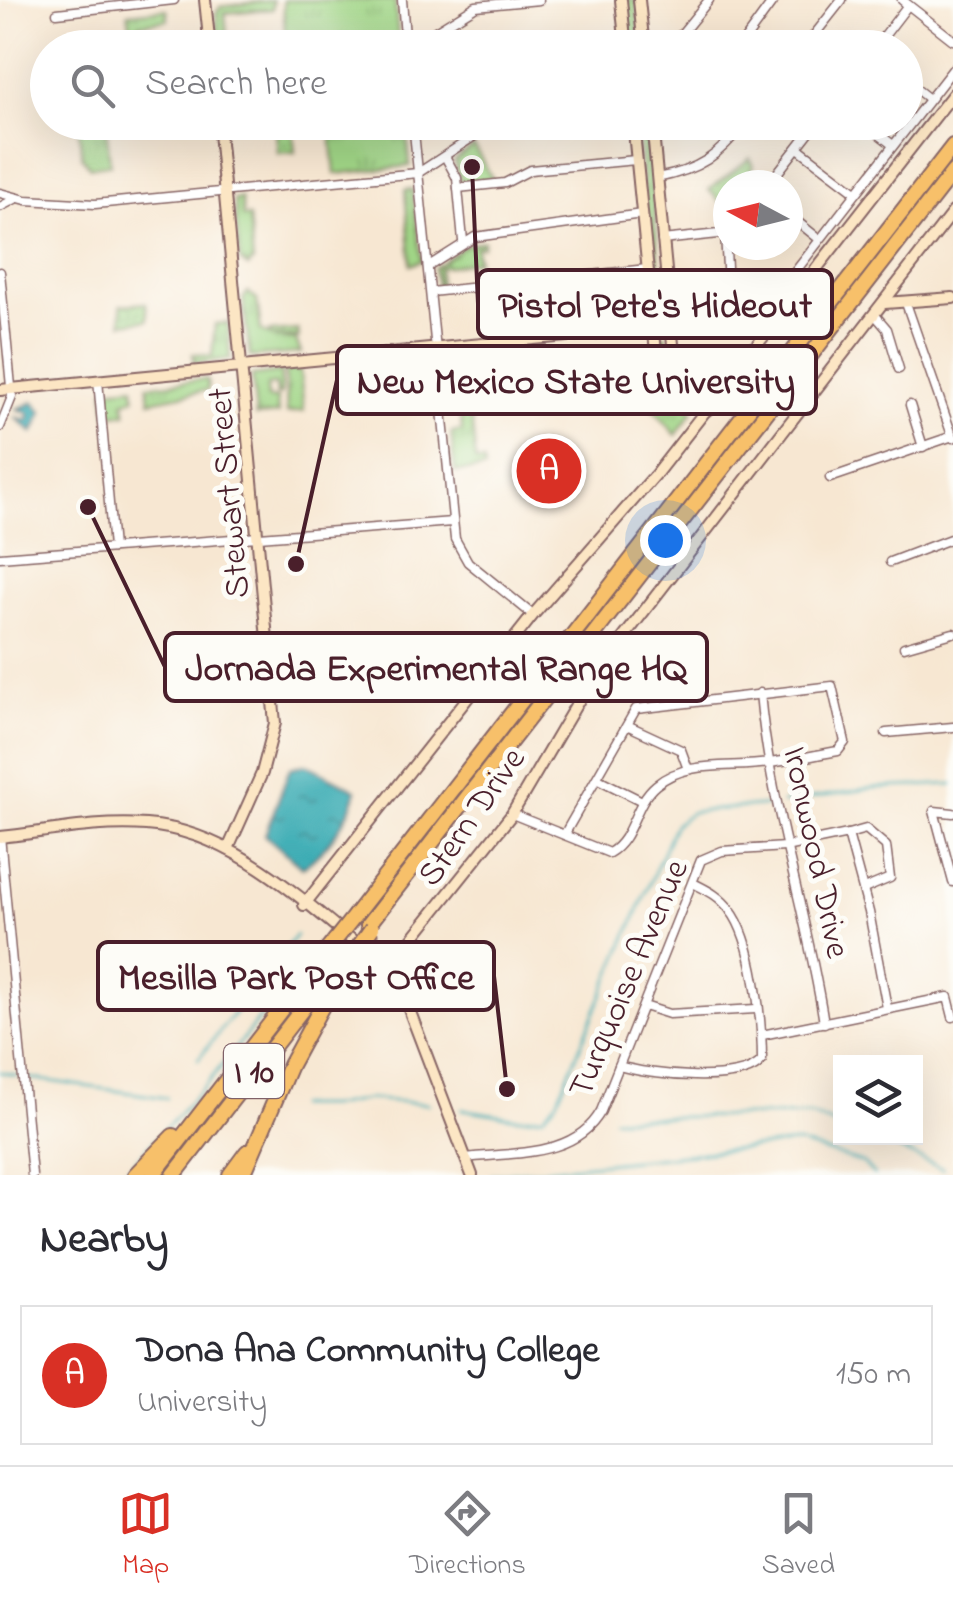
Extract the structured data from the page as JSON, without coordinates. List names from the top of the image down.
{
  "streets": {
    "highway": ["I 10"],
    "street": [
      "Stewart Street",
      "Stern Drive",
      "Ironwood Drive",
      "Turquoise Avenue"
    ]
  },
  "crossings": [
    ["Ironwood Drive", "Turquoise Avenue"]
  ],
  "places": [
    "Pistol Pete's Hideout",
    "Jornada Experimental Range HQ",
    "New Mexico State University",
    "Mesilla Park Post Office"
  ],
  "north": "left",
  "page": {
    "search": "Search here",
    "pins": "A",
    "heading": "Nearby",
    "list": [
      {
        "mark": "A",
        "name": "Dona Ana Community College",
        "note": "University",
        "value": "150 m"
      }
    ],
    "nav": ["Map", "Directions", "Saved"]
  }
}
